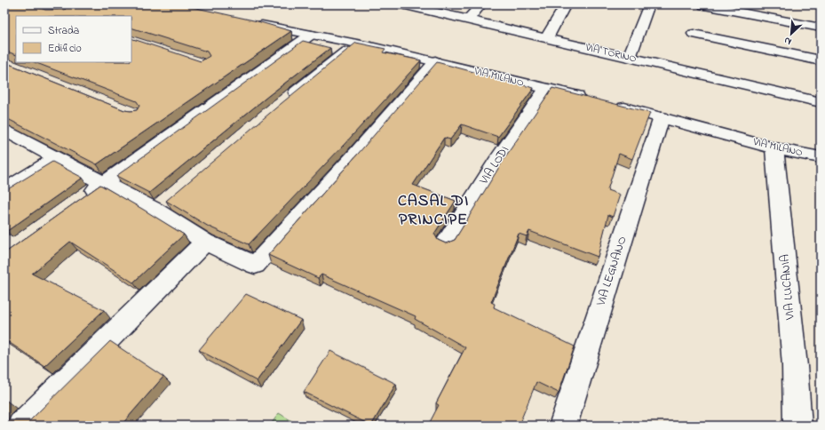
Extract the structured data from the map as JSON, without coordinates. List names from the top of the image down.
{
  "streets": {
    "street": [
      "VIA TORINO",
      "VIA MILANO",
      "VIA LODI",
      "VIA LEGNANO",
      "VIA LUCANIA"
    ]
  },
  "crossings": [
    ["VIA MILANO", "VIA LODI"],
    ["VIA MILANO", "VIA LEGNANO"],
    ["VIA MILANO", "VIA LUCANIA"]
  ],
  "districts": ["CASAL DI PRINCIPE"],
  "legend": ["Strada", "Edificio"],
  "north": "bottom left"
}
